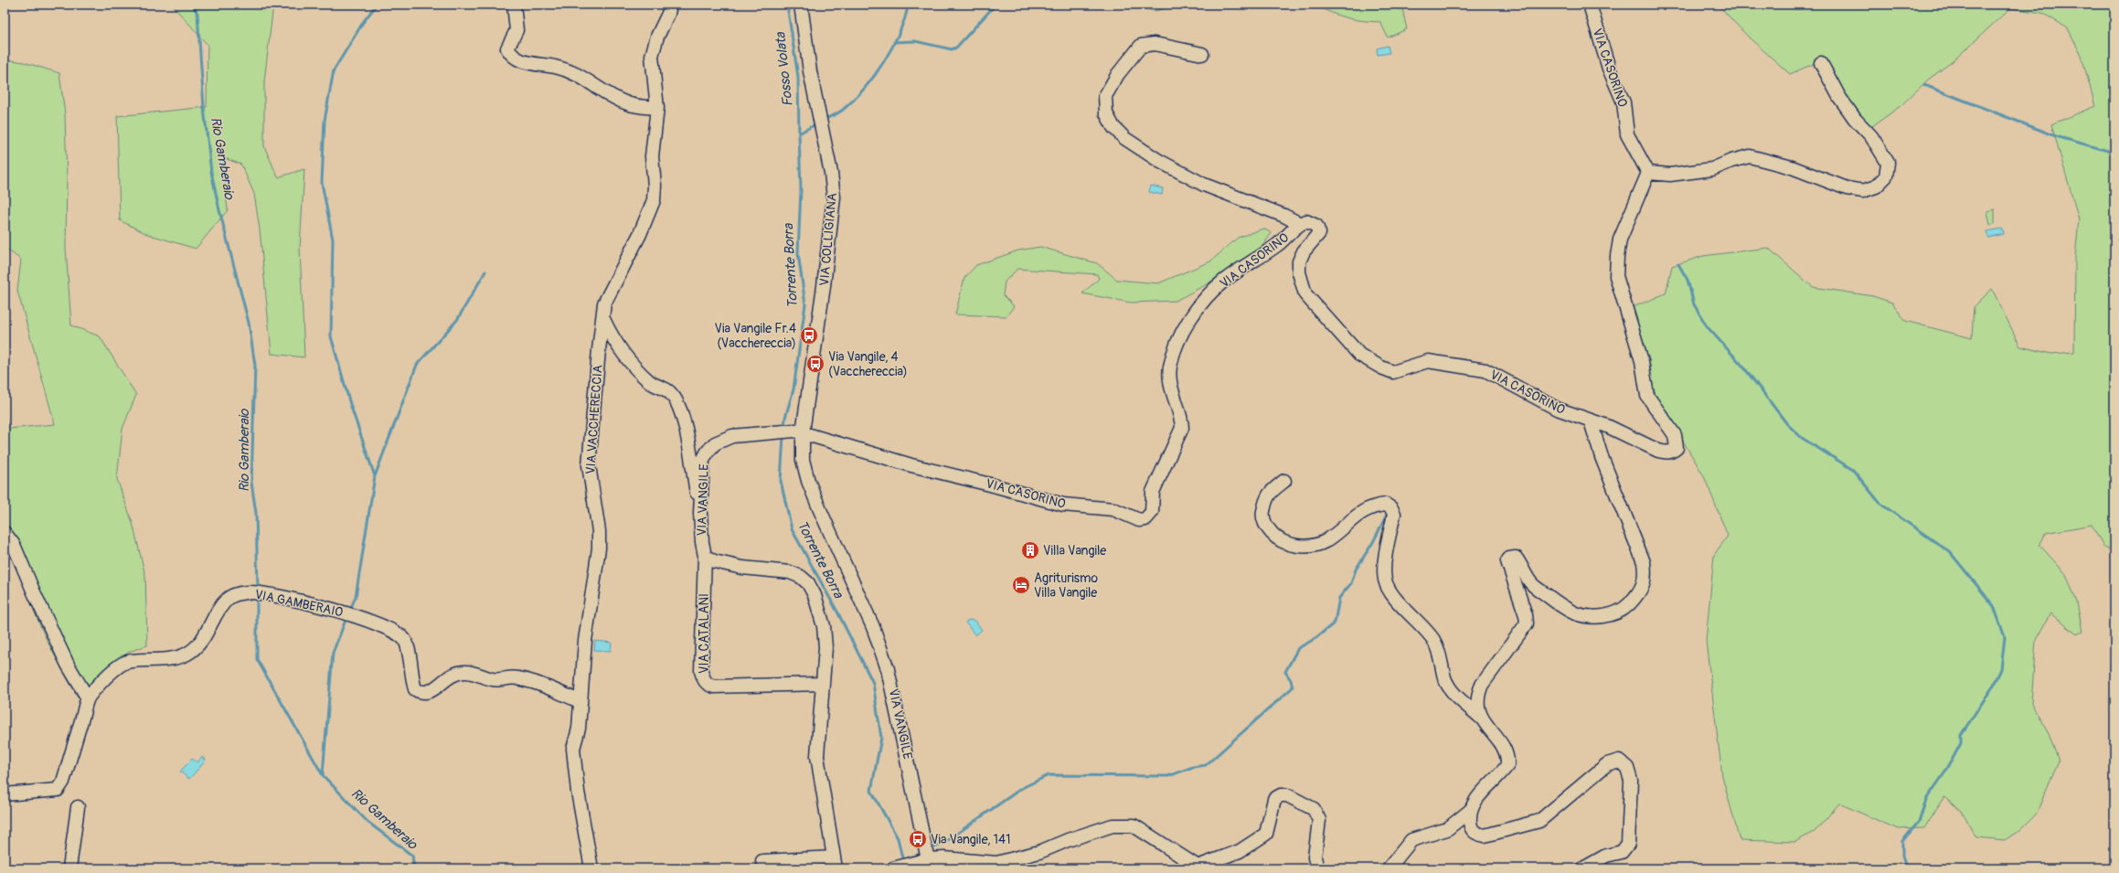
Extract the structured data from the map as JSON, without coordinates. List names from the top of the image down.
{
  "streets": {
    "street": [
      "VIA CASORINO",
      "VIA COLLIGIANA",
      "VIA VACCHERECCIA",
      "VIA VANGILE",
      "VIA GAMBERAIO",
      "VIA CATALANI"
    ]
  },
  "crossings": [
    ["VIA CASORINO", "VIA COLLIGIANA"],
    ["VIA CASORINO", "VIA VANGILE"],
    ["VIA COLLIGIANA", "VIA VANGILE"],
    ["VIA VACCHERECCIA", "VIA GAMBERAIO"],
    ["VIA VANGILE", "VIA CATALANI"]
  ],
  "water": ["Fosso Volata", "Rio Gamberaio", "Torrente Borra"],
  "places": {
    "bus stop": ["Via Vangile Fr.4 (Vacchereccia)", "Via Vangile, 4 (Vacchereccia)", "Via Vangile, 141"],
    "building": ["Villa Vangile"],
    "hotel": ["Agriturismo Villa Vangile"]
  }
}
